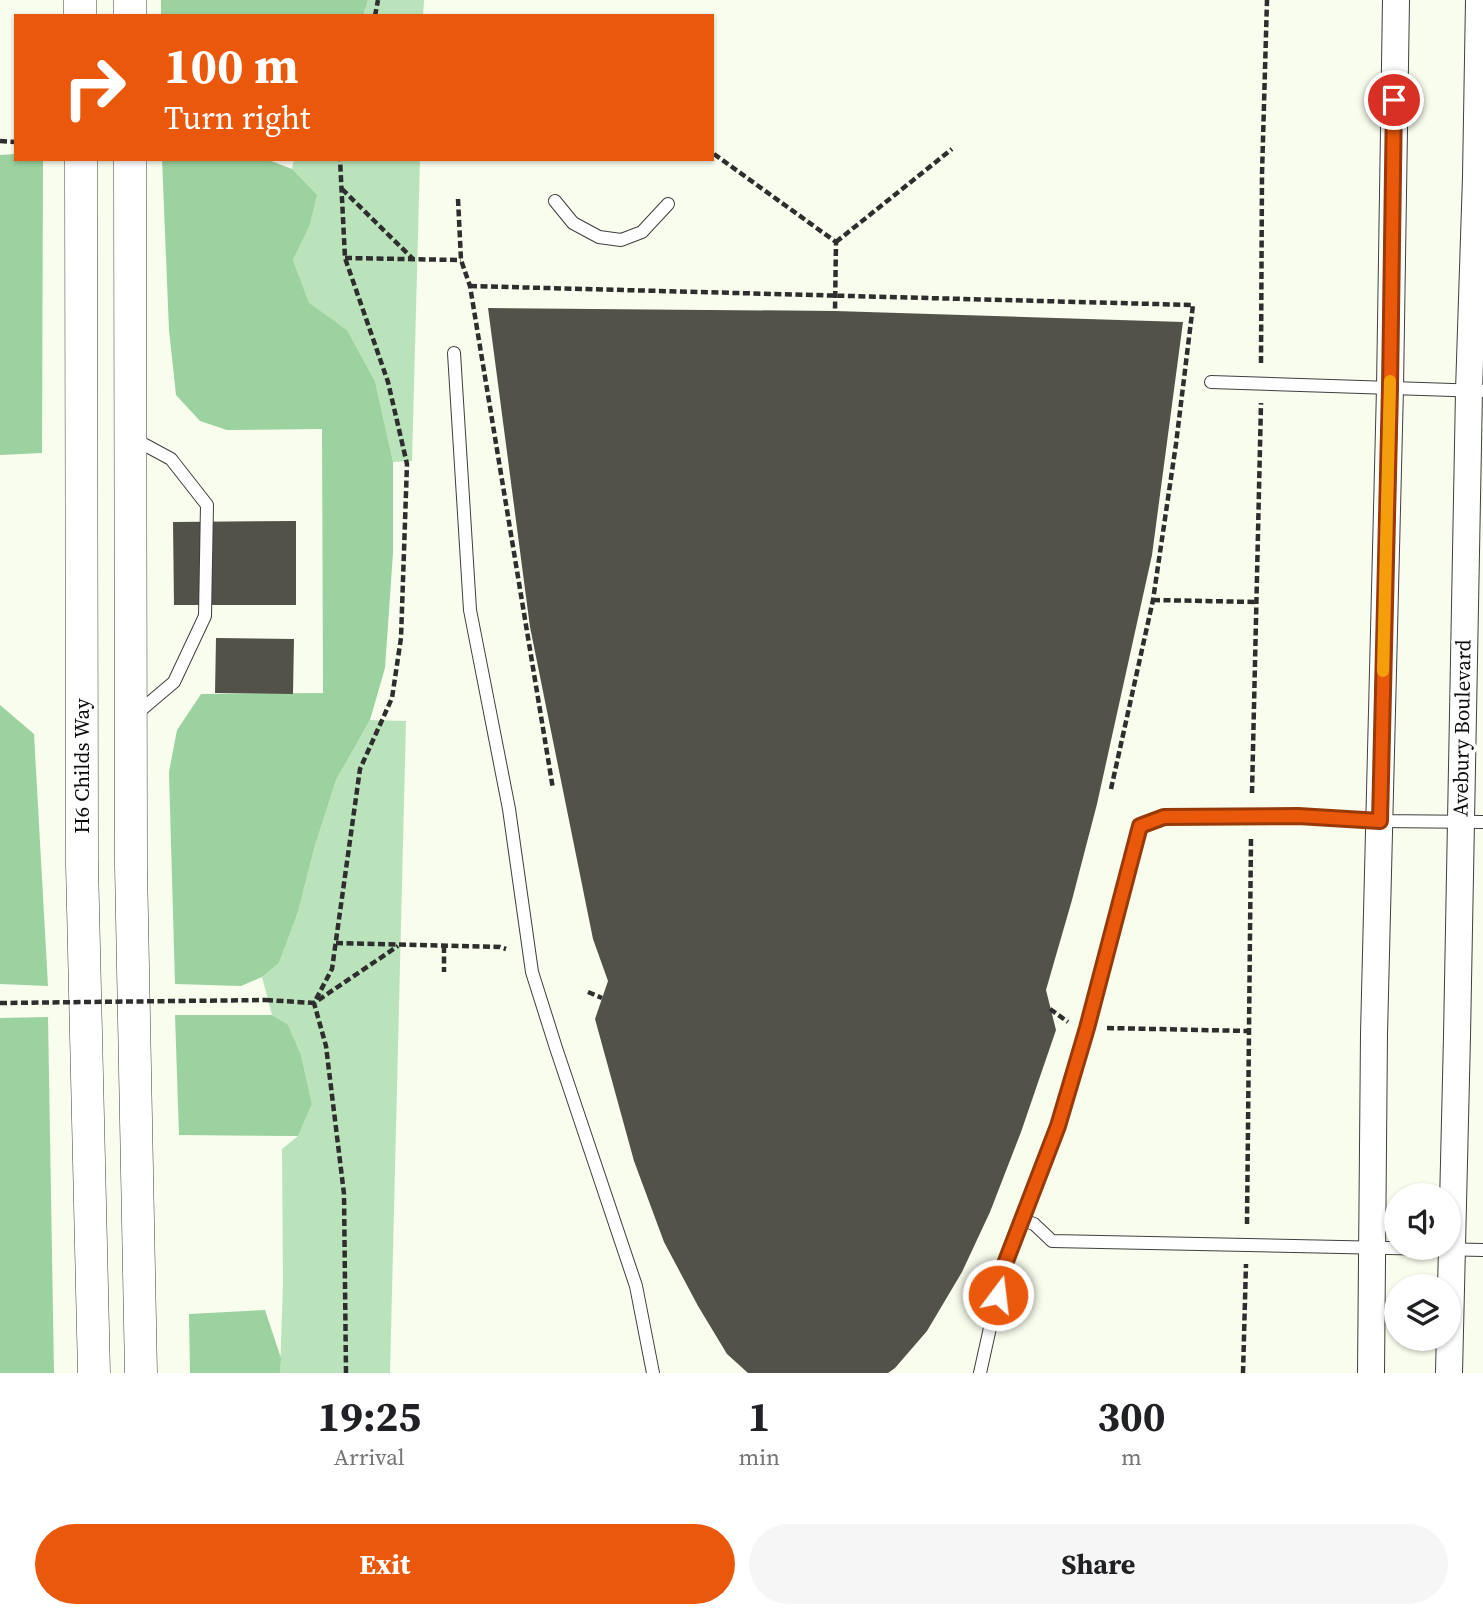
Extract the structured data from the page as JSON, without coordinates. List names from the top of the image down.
{
  "streets": {
    "street": ["Avebury Boulevard", "H6 Childs Way"]
  },
  "page": {
    "turn": ["100 m", "Turn right"],
    "eta": [
      "19:25",
      "Arrival",
      "1",
      "min",
      "300",
      "m"
    ],
    "buttons": ["Exit", "Share"]
  }
}
